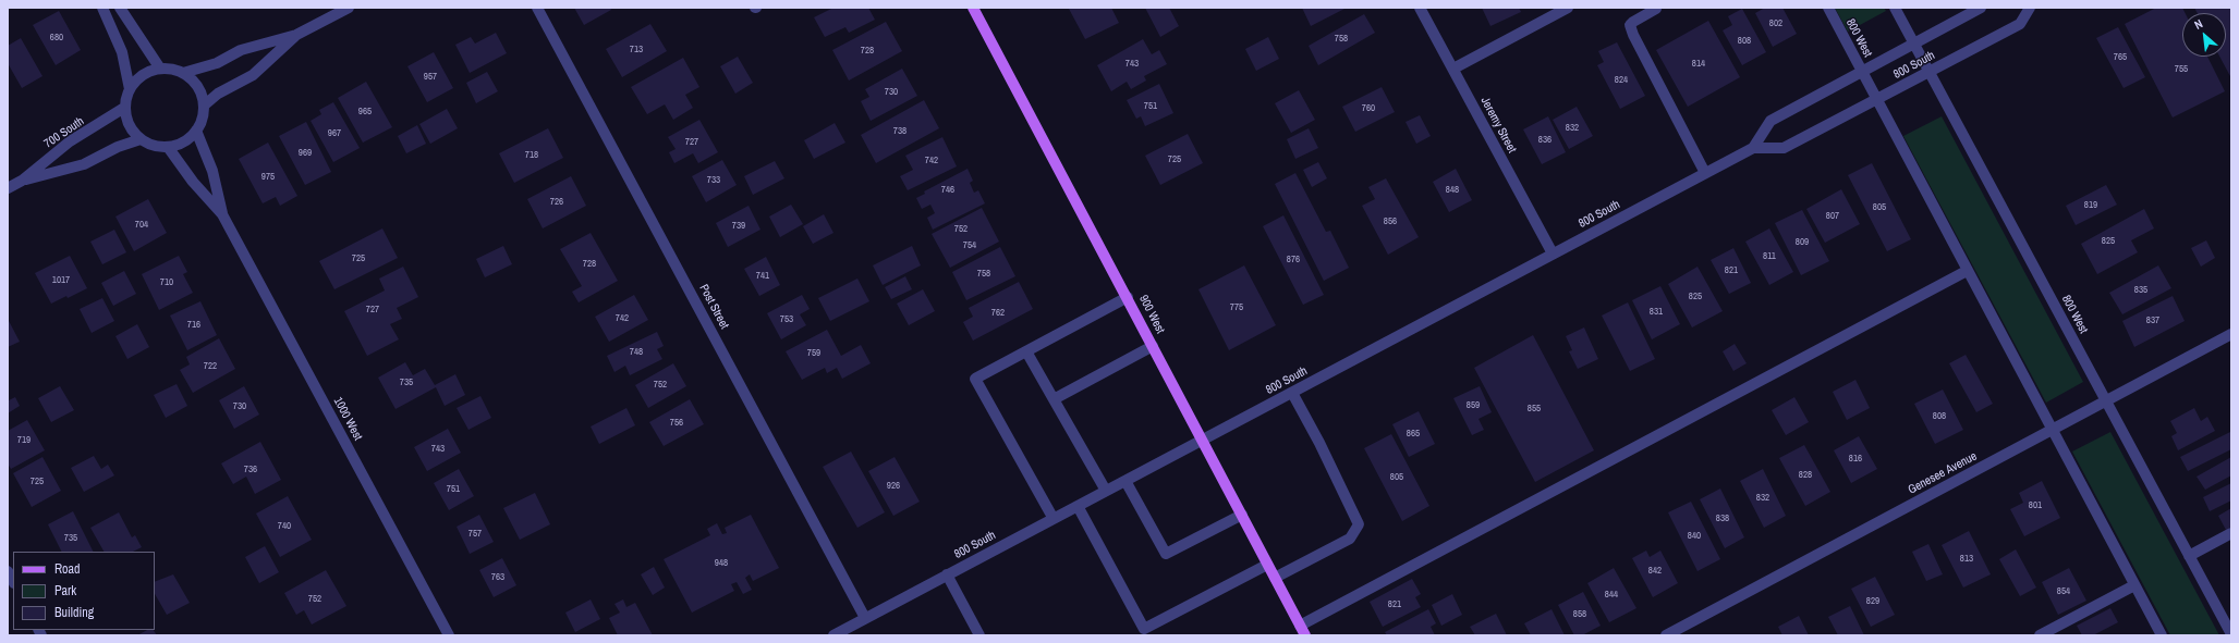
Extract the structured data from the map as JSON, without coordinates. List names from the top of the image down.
{
  "streets": {
    "main road": ["900 West"],
    "street": [
      "800 West",
      "800 South",
      "Jeremy Street",
      "700 South",
      "Post Street",
      "1000 West",
      "Genesee Avenue"
    ]
  },
  "crossings": [
    ["800 West", "800 South"],
    ["800 West", "Genesee Avenue"],
    ["800 South", "Jeremy Street"],
    ["800 South", "Post Street"],
    ["800 South", "900 West"],
    ["700 South", "1000 West"]
  ],
  "house_numbers": [
    "802",
    "680",
    "758",
    "808",
    "713",
    "728",
    "765",
    "743",
    "814",
    "755",
    "957",
    "824",
    "730",
    "751",
    "760",
    "965",
    "832",
    "738",
    "967",
    "836",
    "727",
    "969",
    "718",
    "725",
    "742",
    "975",
    "733",
    "746",
    "848",
    "726",
    "819",
    "805",
    "807",
    "856",
    "704",
    "739",
    "752",
    "825",
    "809",
    "754",
    "811",
    "725",
    "876",
    "728",
    "821",
    "758",
    "741",
    "1017",
    "710",
    "835",
    "825",
    "775",
    "727",
    "831",
    "762",
    "742",
    "753",
    "837",
    "716",
    "748",
    "759",
    "722",
    "735",
    "752",
    "859",
    "730",
    "855",
    "808",
    "756",
    "865",
    "719",
    "743",
    "816",
    "736",
    "828",
    "805",
    "725",
    "926",
    "751",
    "832",
    "801",
    "838",
    "740",
    "757",
    "840",
    "735",
    "813",
    "948",
    "842",
    "763",
    "854",
    "844",
    "752",
    "829",
    "821",
    "858"
  ],
  "legend": ["Road", "Park", "Building"],
  "north": "top left"
}
